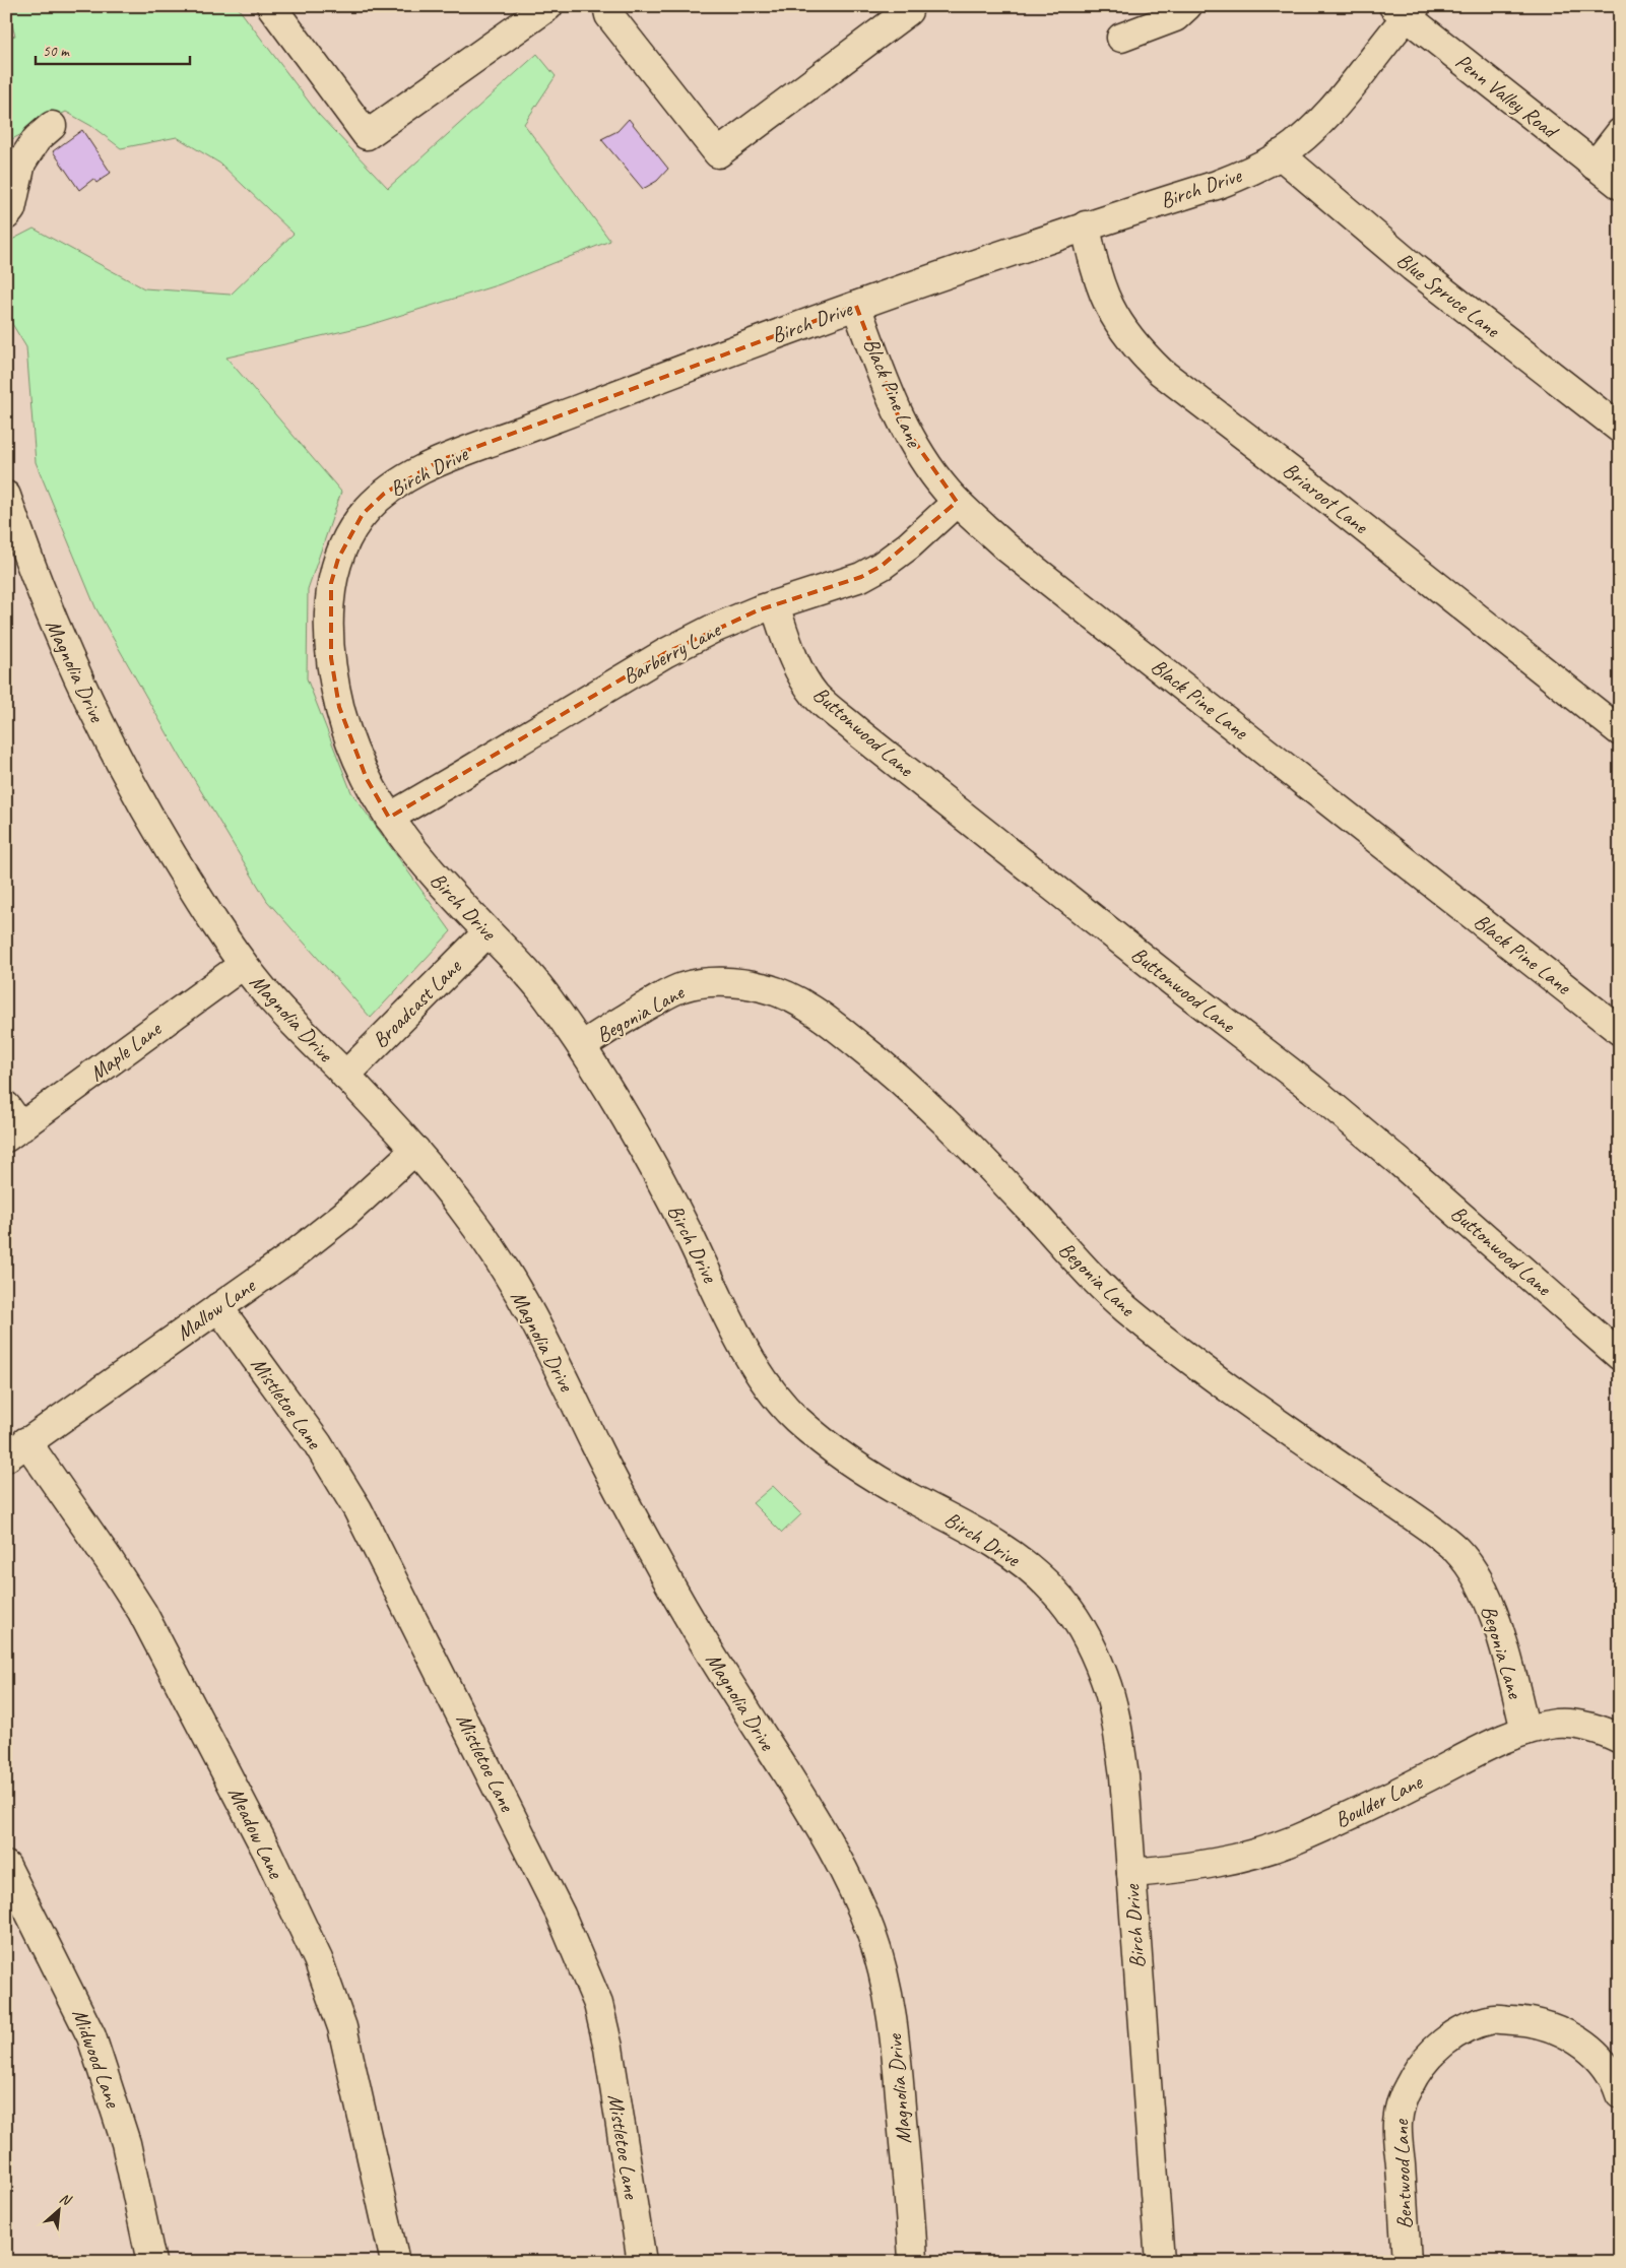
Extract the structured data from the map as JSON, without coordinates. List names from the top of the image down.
{
  "streets": {
    "street": [
      "Penn Valley Road",
      "Birch Drive",
      "Blue Spruce Lane",
      "Black Pine Lane",
      "Briaroot Lane",
      "Barberry Lane",
      "Magnolia Drive",
      "Buttonwood Lane",
      "Broadcast Lane",
      "Begonia Lane",
      "Maple Lane",
      "Mallow Lane",
      "Mistletoe Lane",
      "Boulder Lane",
      "Meadow Lane",
      "Midwood Lane",
      "Bentwood Lane"
    ]
  },
  "crossings": [
    ["Penn Valley Road", "Birch Drive"],
    ["Birch Drive", "Blue Spruce Lane"],
    ["Birch Drive", "Black Pine Lane"],
    ["Birch Drive", "Briaroot Lane"],
    ["Birch Drive", "Barberry Lane"],
    ["Birch Drive", "Broadcast Lane"],
    ["Birch Drive", "Begonia Lane"],
    ["Birch Drive", "Boulder Lane"],
    ["Black Pine Lane", "Barberry Lane"],
    ["Barberry Lane", "Buttonwood Lane"],
    ["Magnolia Drive", "Broadcast Lane"],
    ["Magnolia Drive", "Maple Lane"],
    ["Magnolia Drive", "Mallow Lane"],
    ["Begonia Lane", "Boulder Lane"],
    ["Mallow Lane", "Mistletoe Lane"],
    ["Mallow Lane", "Meadow Lane"]
  ],
  "scale_bar": "50 m",
  "north": "top right"
}
